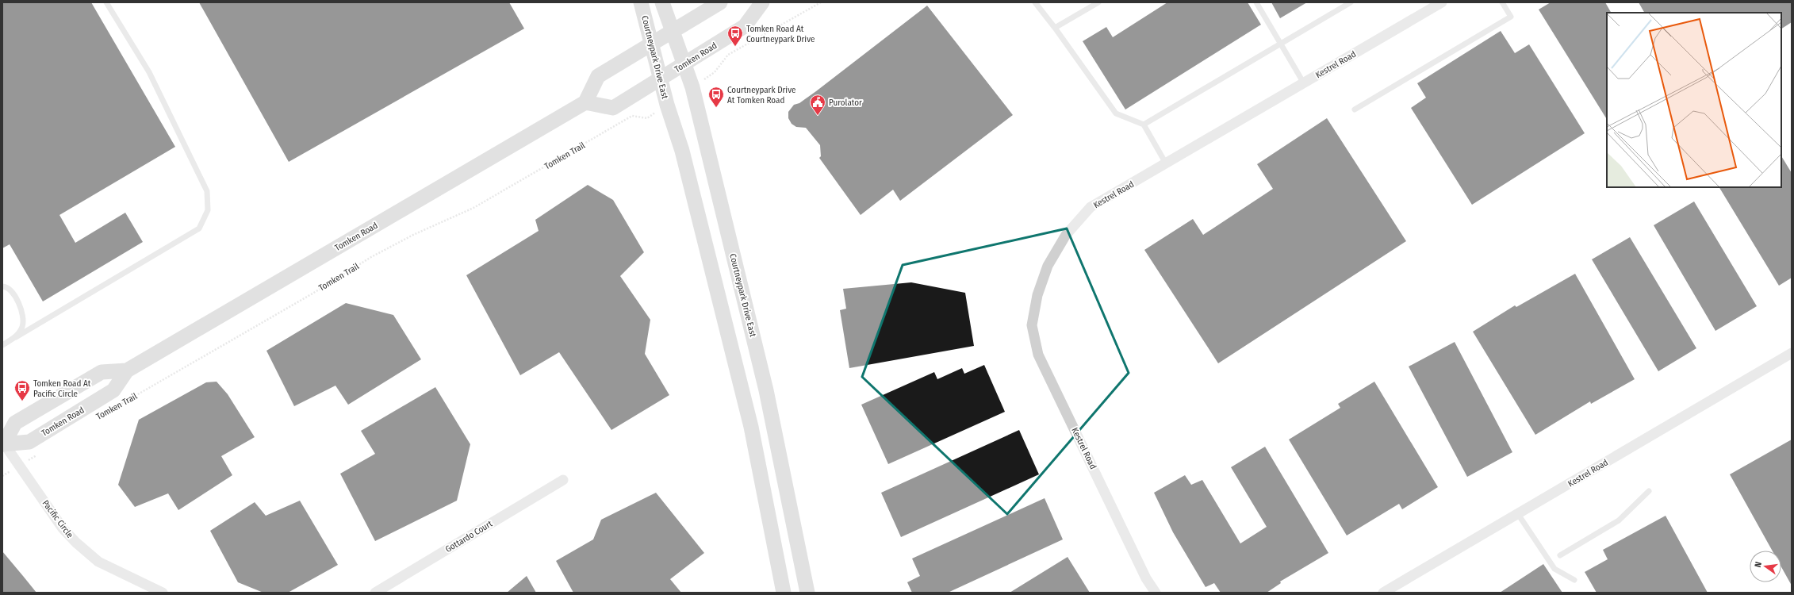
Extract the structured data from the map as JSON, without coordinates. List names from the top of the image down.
{
  "streets": {
    "main road": ["Courtneypark Drive East", "Tomken Road"],
    "street": ["Kestrel Road", "Pacific Circle", "Gottardo Court"],
    "path": ["Tomken Trail"]
  },
  "crossings": [
    ["Courtneypark Drive East", "Tomken Road"],
    ["Tomken Road", "Pacific Circle"]
  ],
  "places": {
    "bus stop": ["Tomken Road At Courtneypark Drive", "Courtneypark Drive At Tomken Road", "Tomken Road At Pacific Circle"],
    "public building": ["Purolator"]
  },
  "north": "left"
}
